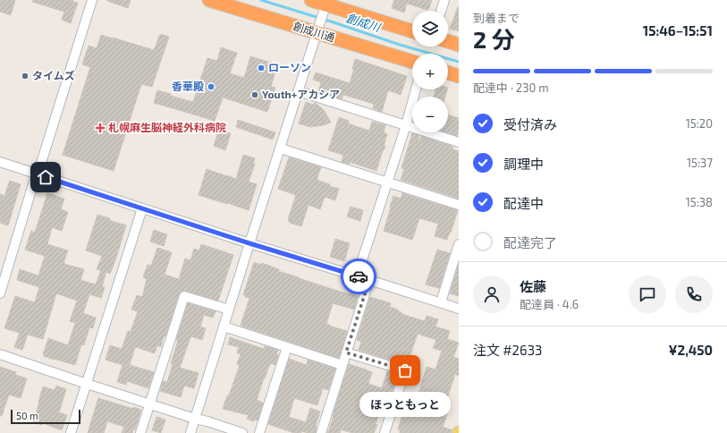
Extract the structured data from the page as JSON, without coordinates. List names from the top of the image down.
{
  "streets": {
    "highway": ["創成川通"]
  },
  "water": ["創成川"],
  "places": {
    "other": [
      "ローソン",
      "タイムズ",
      "香華殿",
      "Youth+アカシア",
      "ほっともっと"
    ],
    "health": ["札幌麻生脳神経外科病院"]
  },
  "scale_bar": "50 m",
  "page": {
    "heading": ["2 分", "到着まで", "15:46–15:51"],
    "panel": [
      "佐藤",
      "配達員 · 4.6",
      "注文 #2633",
      "¥2,450"
    ],
    "map_buttons": ["+", "−"],
    "bar": "配達中 · 230 m",
    "list": [
      ["受付済み", "15:20"],
      ["調理中", "15:37"],
      ["配達中", "15:38"],
      "配達完了"
    ],
    "bubble": "ほっともっと",
    "scale": "50 m"
  }
}
